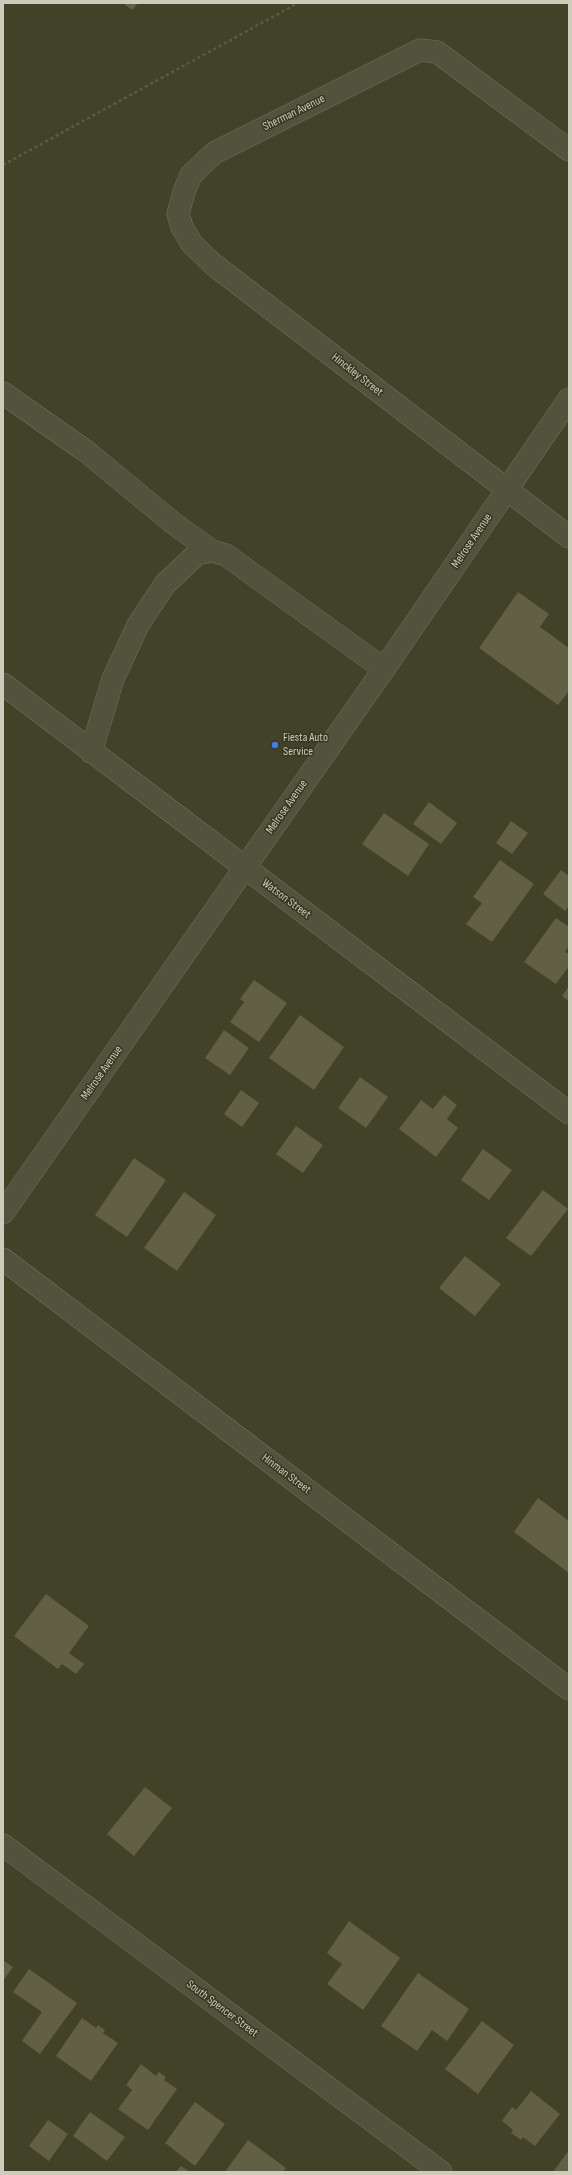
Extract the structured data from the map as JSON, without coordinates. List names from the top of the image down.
{
  "streets": {
    "street": [
      "Sherman Avenue",
      "Hinckley Street",
      "Melrose Avenue",
      "Watson Street",
      "Hinman Street",
      "South Spencer Street"
    ]
  },
  "crossings": [
    ["Sherman Avenue", "Hinckley Street"],
    ["Hinckley Street", "Melrose Avenue"],
    ["Melrose Avenue", "Watson Street"]
  ],
  "places": ["Fiesta Auto Service"]
}
